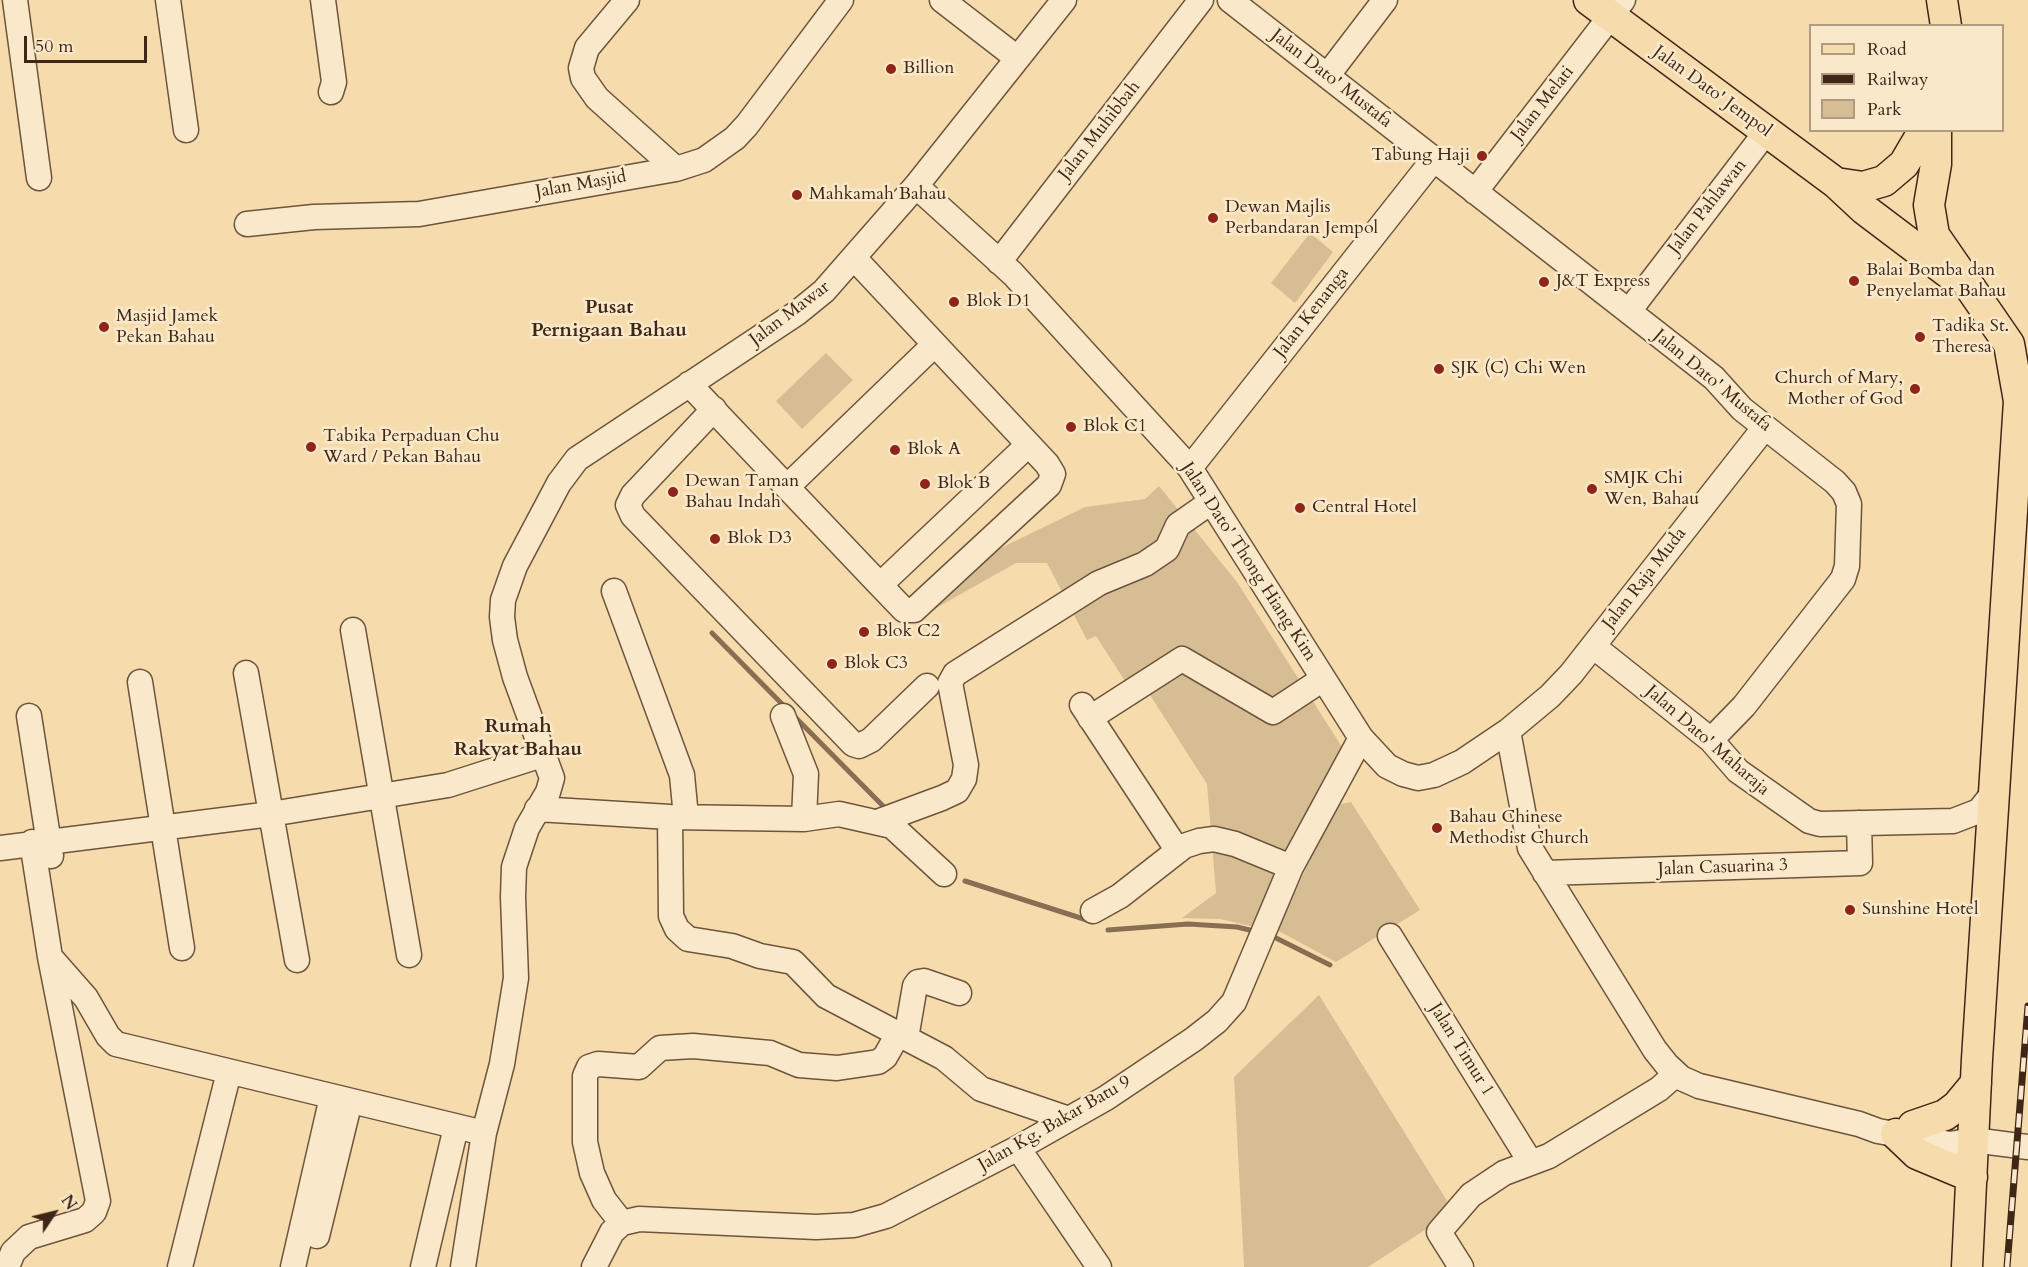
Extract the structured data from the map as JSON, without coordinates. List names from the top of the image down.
{
  "streets": {
    "main road": ["Jalan Dato' Jempol"],
    "street": [
      "Jalan Dato' Mustafa",
      "Jalan Melati",
      "Jalan Muhibbah",
      "Jalan Masjid",
      "Jalan Pahlawan",
      "Jalan Kenanga",
      "Jalan Mawar",
      "Jalan Dato' Thong Hiang Kim",
      "Jalan Raja Muda",
      "Jalan Dato' Maharaja",
      "Jalan Casuarina 3",
      "Jalan Timur 1",
      "Jalan Kg. Bakar Batu 9"
    ]
  },
  "crossings": [
    ["Jalan Dato' Mustafa", "Jalan Melati"],
    ["Jalan Dato' Mustafa", "Jalan Pahlawan"],
    ["Jalan Dato' Mustafa", "Jalan Kenanga"],
    ["Jalan Dato' Mustafa", "Jalan Raja Muda"],
    ["Jalan Dato' Mustafa", "Jalan Dato' Maharaja"],
    ["Jalan Dato' Jempol", "Jalan Melati"],
    ["Jalan Dato' Jempol", "Jalan Pahlawan"],
    ["Jalan Muhibbah", "Jalan Dato' Thong Hiang Kim"],
    ["Jalan Kenanga", "Jalan Dato' Thong Hiang Kim"],
    ["Jalan Mawar", "Jalan Dato' Thong Hiang Kim"],
    ["Jalan Dato' Thong Hiang Kim", "Jalan Raja Muda"],
    ["Jalan Dato' Thong Hiang Kim", "Jalan Kg. Bakar Batu 9"],
    ["Jalan Raja Muda", "Jalan Dato' Maharaja"],
    ["Jalan Dato' Maharaja", "Jalan Casuarina 3"]
  ],
  "districts": ["Pusat Pernigaan Bahau", "Rumah Rakyat Bahau"],
  "places": [
    "Billion",
    "Tabung Haji",
    "Mahkamah Bahau",
    "Dewan Majlis Perbandaran Jempol",
    "Balai Bomba dan Penyelamat Bahau",
    "J&T Express",
    "Blok D1",
    "Masjid Jamek Pekan Bahau",
    "Tadika St. Theresa",
    "SJK (C) Chi Wen",
    "Church of Mary, Mother of God",
    "Blok C1",
    "Tabika Perpaduan Chu Ward / Pekan Bahau",
    "Blok A",
    "Blok B",
    "SMJK Chi Wen, Bahau",
    "Dewan Taman Bahau Indah",
    "Central Hotel",
    "Blok D3",
    "Blok C2",
    "Blok C3",
    "Bahau Chinese Methodist Church",
    "Sunshine Hotel"
  ],
  "legend": ["Road", "Railway", "Park"],
  "scale_bar": "50 m",
  "north": "top right"
}
